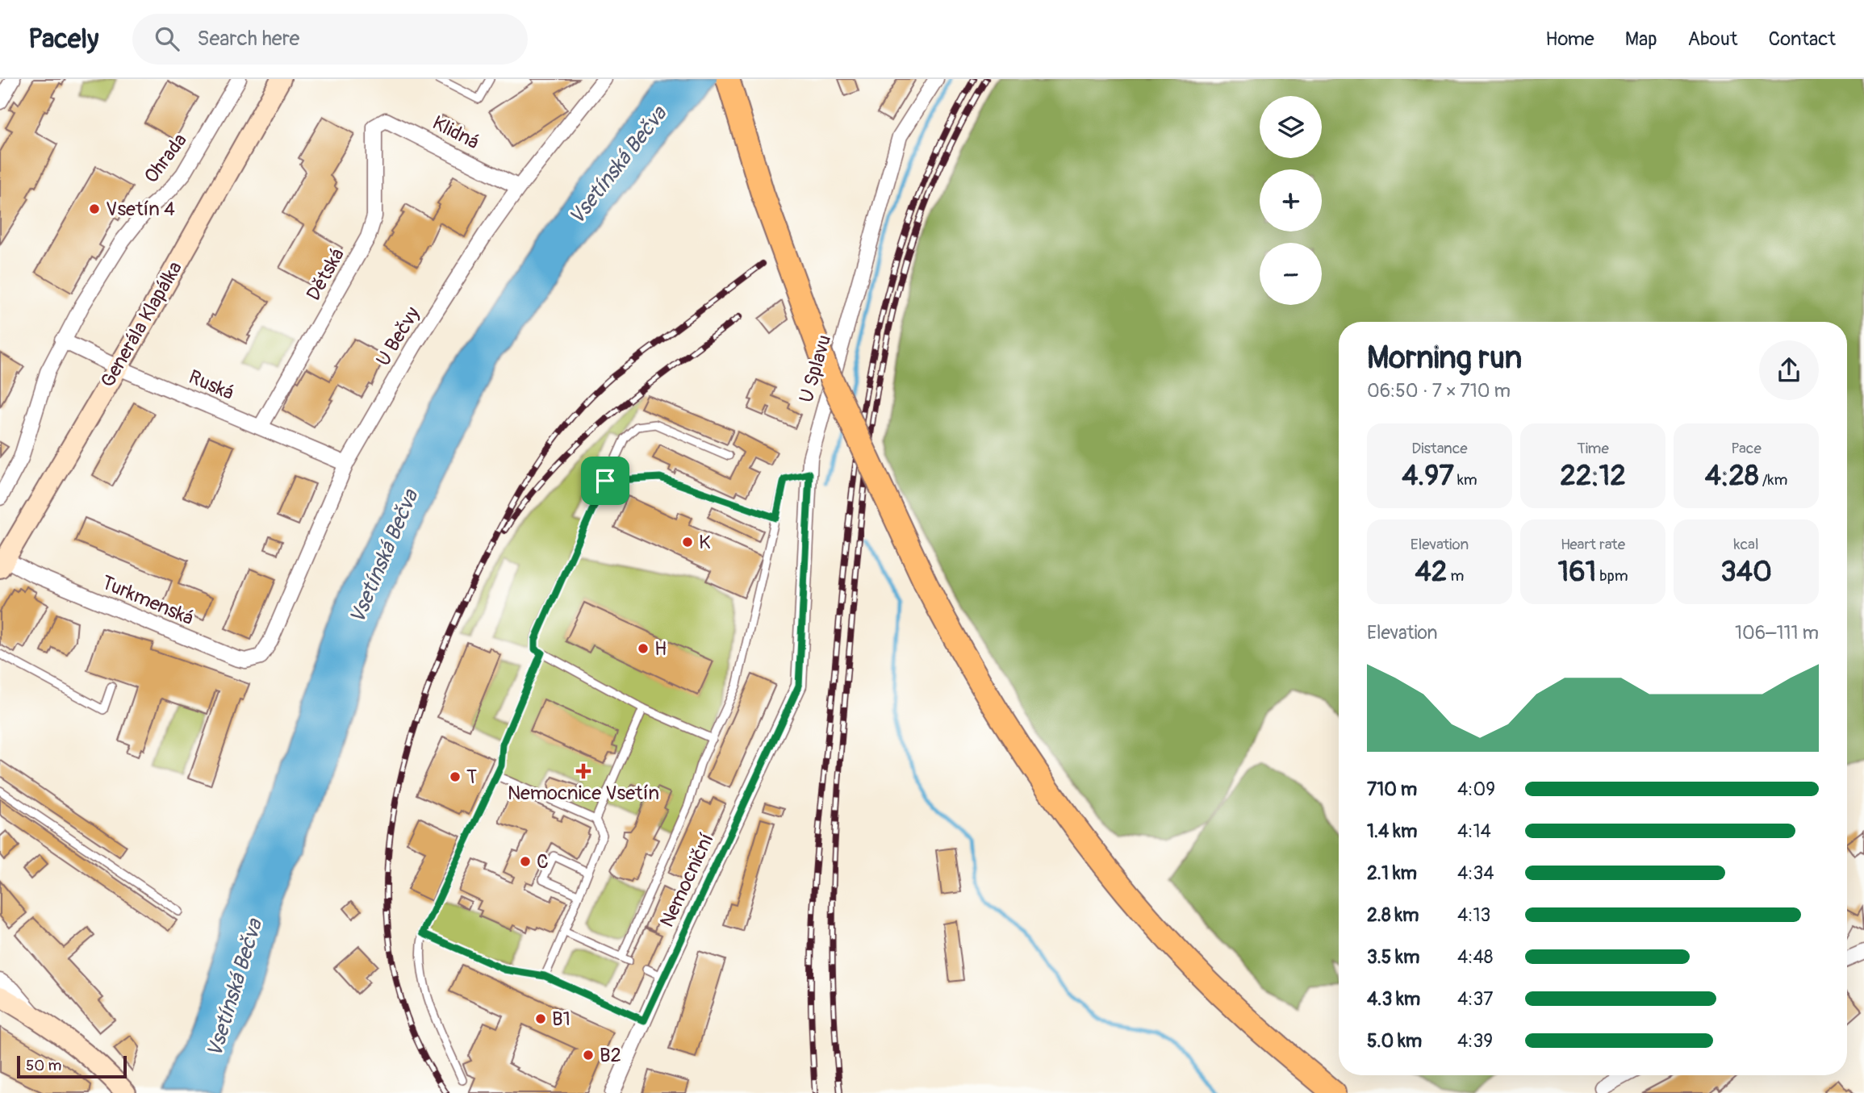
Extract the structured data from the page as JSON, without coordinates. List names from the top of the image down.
{
  "streets": {
    "street": [
      "Klidná",
      "Ohrada",
      "Dětská",
      "Generála Klapálka",
      "U Bečvy",
      "U Splavu",
      "Ruská",
      "Turkmenská",
      "Nemocniční"
    ]
  },
  "crossings": [
    ["Klidná", "Dětská"],
    ["Klidná", "U Bečvy"],
    ["Ohrada", "Ruská"],
    ["Dětská", "Ruská"],
    ["Generála Klapálka", "Ruská"],
    ["Generála Klapálka", "Turkmenská"],
    ["U Bečvy", "Ruská"],
    ["U Bečvy", "Turkmenská"],
    ["U Splavu", "Nemocniční"]
  ],
  "water": ["Vsetínská Bečva"],
  "places": {
    "other": [
      "Vsetín 4",
      "K",
      "H",
      "T",
      "C",
      "B1",
      "B2"
    ],
    "health": ["Nemocnice Vsetín"]
  },
  "scale_bar": "50 m",
  "page": {
    "header": "Pacely",
    "search": "Search here",
    "nav": [
      "Home",
      "Map",
      "About",
      "Contact"
    ],
    "map_buttons": ["+", "−"],
    "heading": ["Morning run", "06:50 · 7 × 710 m"],
    "stats": [
      ["Distance", "4.97 km"],
      ["Time", "22:12"],
      ["Pace", "4:28 /km"],
      ["Elevation", "42 m"],
      ["Heart rate", "161 bpm"],
      ["kcal", "340"]
    ],
    "chart": ["Elevation", "106–111 m"],
    "list": [
      {
        "name": "710 m",
        "note": "4:09"
      },
      {
        "name": "1.4 km",
        "note": "4:14"
      },
      {
        "name": "2.1 km",
        "note": "4:34"
      },
      {
        "name": "2.8 km",
        "note": "4:13"
      },
      {
        "name": "3.5 km",
        "note": "4:48"
      },
      {
        "name": "4.3 km",
        "note": "4:37"
      },
      {
        "name": "5.0 km",
        "note": "4:39"
      }
    ],
    "scale": "50 m"
  }
}
